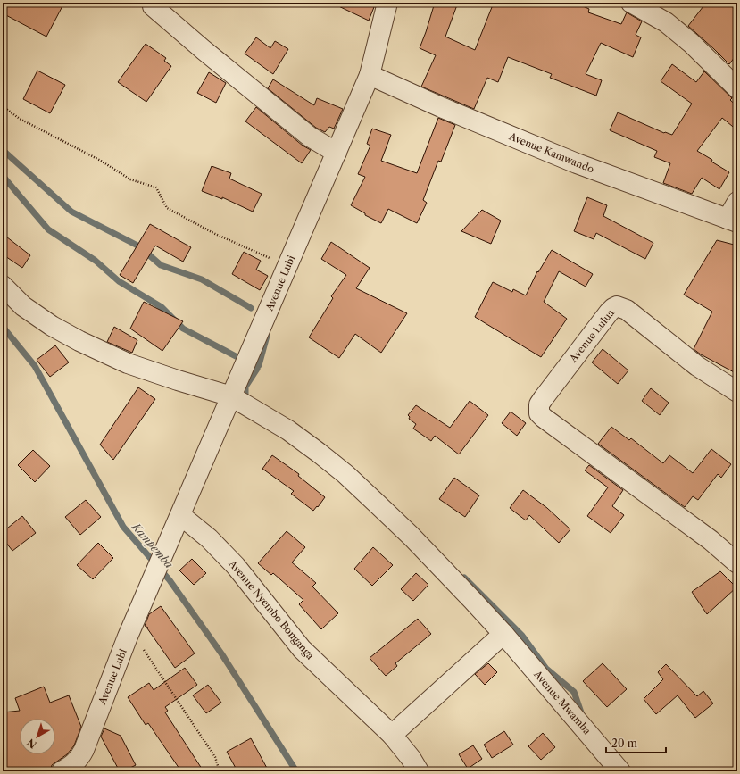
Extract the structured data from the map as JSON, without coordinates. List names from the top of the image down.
{
  "streets": {
    "street": [
      "Avenue Kamwando",
      "Avenue Lubi",
      "Avenue Lulua",
      "Avenue Nyembo Bonganga",
      "Avenue Mwamba"
    ]
  },
  "crossings": [
    ["Avenue Kamwando", "Avenue Lubi"],
    ["Avenue Lubi", "Avenue Nyembo Bonganga"],
    ["Avenue Lubi", "Avenue Mwamba"]
  ],
  "water": ["Kampemba"],
  "scale_bar": "20 m",
  "north": "bottom left"
}
